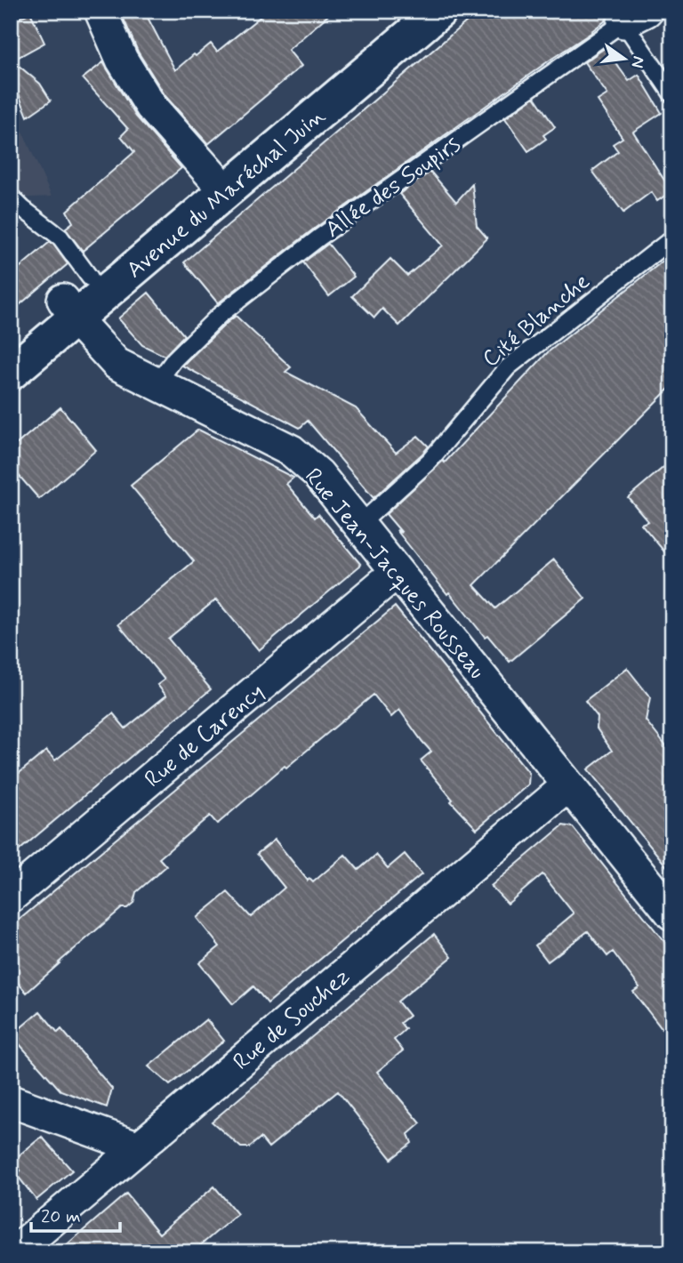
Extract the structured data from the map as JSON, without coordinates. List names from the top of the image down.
{
  "streets": {
    "main road": ["Avenue du Maréchal Juin"],
    "street": ["Rue Jean-Jacques Rousseau", "Rue de Carency", "Rue de Souchez"],
    "lane": ["Allée des Soupirs", "Cité Blanche"]
  },
  "crossings": [
    ["Allée des Soupirs", "Rue Jean-Jacques Rousseau"],
    ["Avenue du Maréchal Juin", "Rue Jean-Jacques Rousseau"],
    ["Cité Blanche", "Rue Jean-Jacques Rousseau"],
    ["Rue Jean-Jacques Rousseau", "Rue de Carency"],
    ["Rue Jean-Jacques Rousseau", "Rue de Souchez"]
  ],
  "scale_bar": "20 m",
  "north": "right"
}
